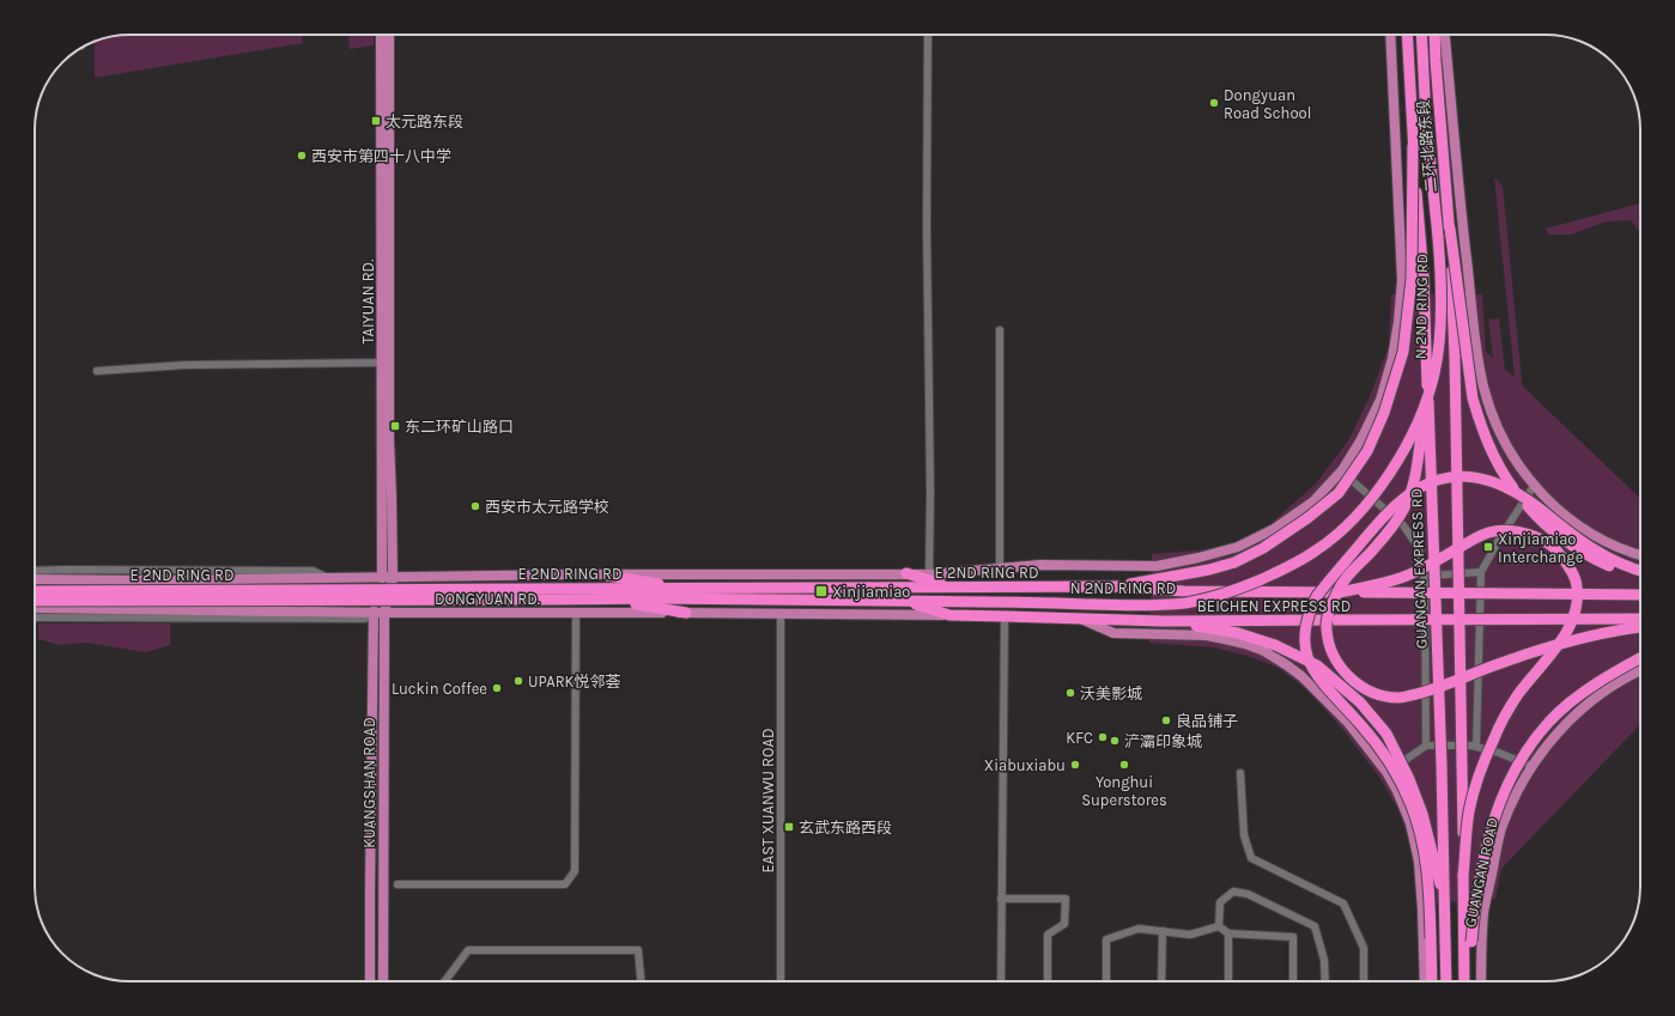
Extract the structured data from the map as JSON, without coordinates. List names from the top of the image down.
{
  "streets": {
    "highway": [
      "二环北路东段",
      "N 2ND RING RD",
      "GUANGAN EXPRESS RD",
      "E 2ND RING RD",
      "BEICHEN EXPRESS RD"
    ],
    "main road": [
      "TAIYUAN RD.",
      "DONGYUAN RD.",
      "KUANGSHAN ROAD",
      "GUANGAN ROAD"
    ],
    "street": ["EAST XUANWU ROAD"]
  },
  "crossings": [
    ["TAIYUAN RD.", "DONGYUAN RD."],
    ["TAIYUAN RD.", "KUANGSHAN ROAD"],
    ["N 2ND RING RD", "GUANGAN EXPRESS RD"],
    ["N 2ND RING RD", "E 2ND RING RD"],
    ["N 2ND RING RD", "BEICHEN EXPRESS RD"],
    ["E 2ND RING RD", "BEICHEN EXPRESS RD"],
    ["DONGYUAN RD.", "BEICHEN EXPRESS RD"],
    ["DONGYUAN RD.", "KUANGSHAN ROAD"],
    ["DONGYUAN RD.", "EAST XUANWU ROAD"]
  ],
  "places": {
    "other": [
      "Dongyuan Road School",
      "西安市第四十八中学",
      "西安市太元路学校",
      "UPARK悦邻荟",
      "Luckin Coffee",
      "沃美影城",
      "良品铺子",
      "KFC",
      "浐灞印象城",
      "Xiabuxiabu",
      "Yonghui Superstores"
    ],
    "transit": [
      "太元路东段",
      "东二环矿山路口",
      "Xinjiamiao Interchange",
      "Xinjiamiao",
      "玄武东路西段"
    ]
  }
}
